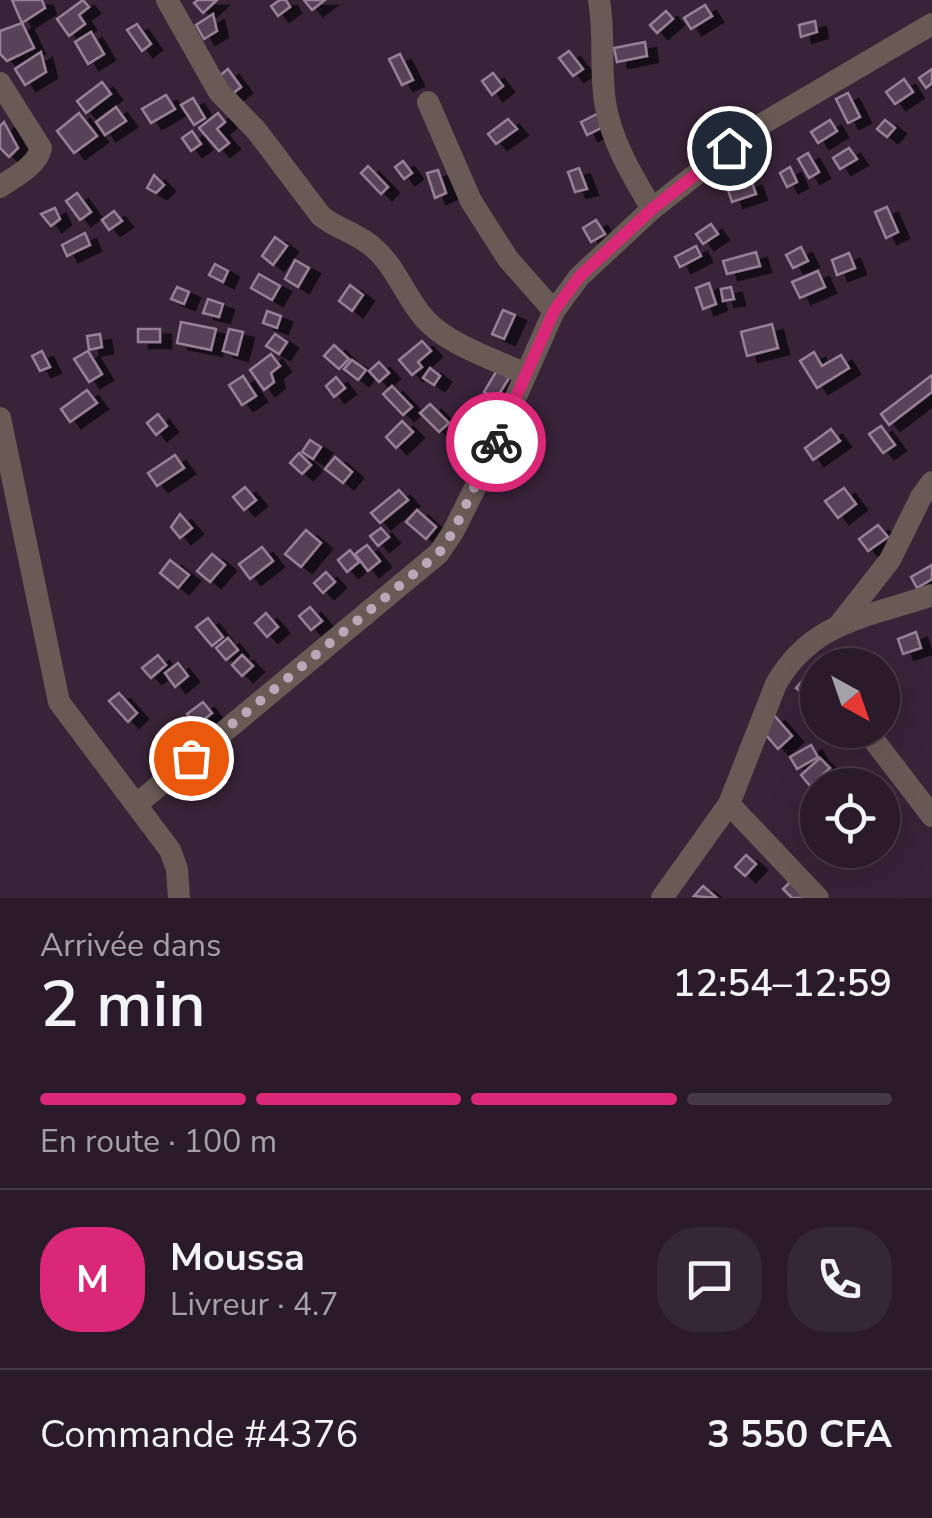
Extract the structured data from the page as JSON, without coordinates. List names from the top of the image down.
{
  "north": "bottom right",
  "page": {
    "heading": ["2 min", "Arrivée dans", "12:54–12:59"],
    "panel": [
      "Moussa",
      "Livreur · 4.7",
      "Commande #4376",
      "3 550 CFA"
    ],
    "bar": "En route · 100 m",
    "round": "M"
  }
}
